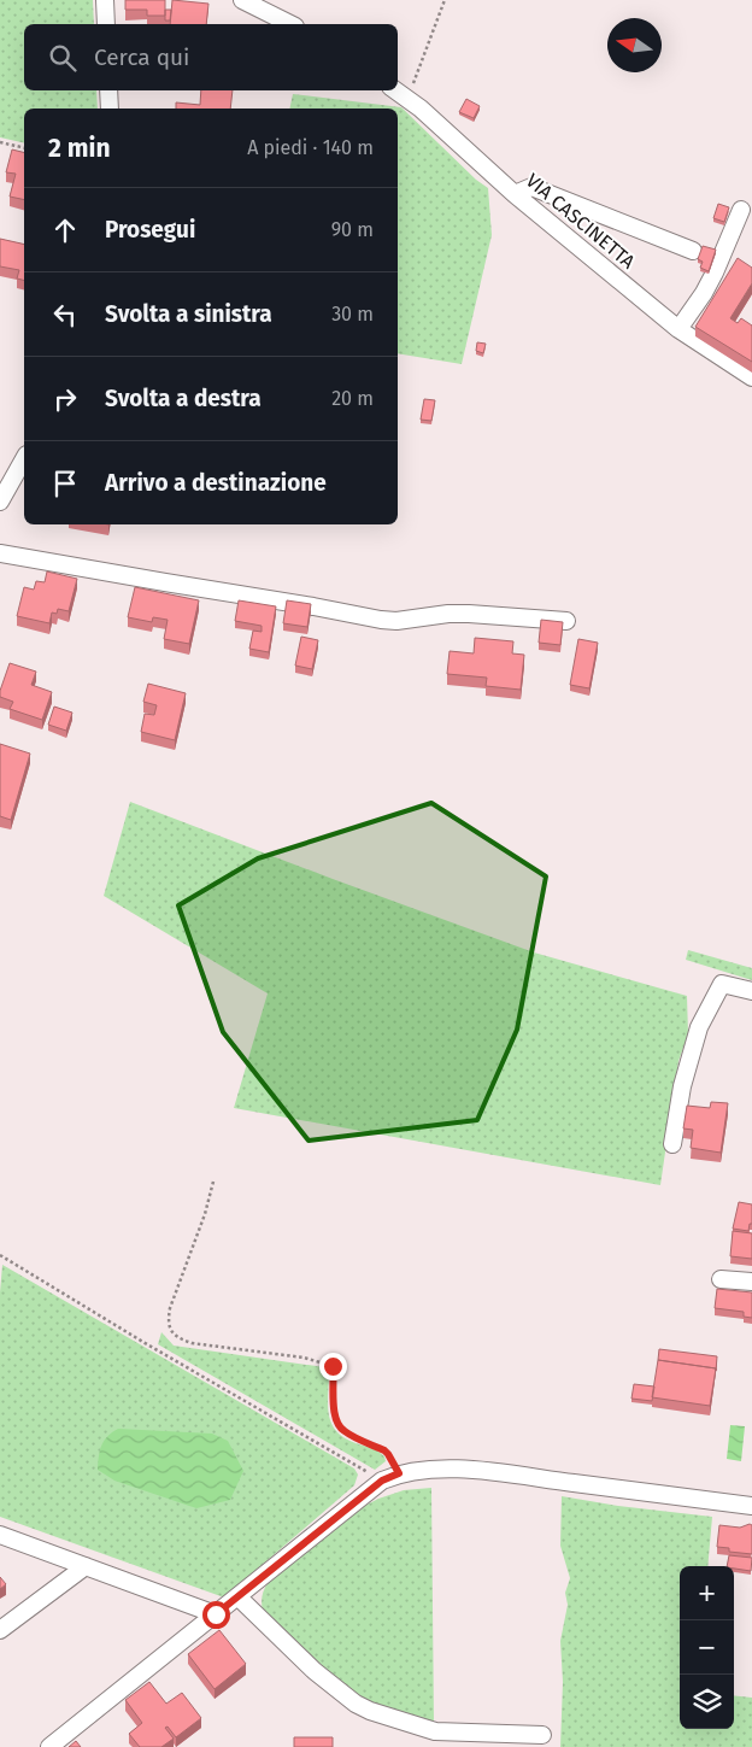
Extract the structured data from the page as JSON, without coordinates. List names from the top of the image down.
{
  "streets": {
    "street": ["VIA CASCINETTA"]
  },
  "north": "left",
  "page": {
    "search": "Cerca qui",
    "heading": ["2 min", "A piedi · 140 m"],
    "list": [
      ["Prosegui", "90 m"],
      ["Svolta a sinistra", "30 m"],
      ["Svolta a destra", "20 m"],
      "Arrivo a destinazione"
    ],
    "map_buttons": ["+", "−"]
  }
}
